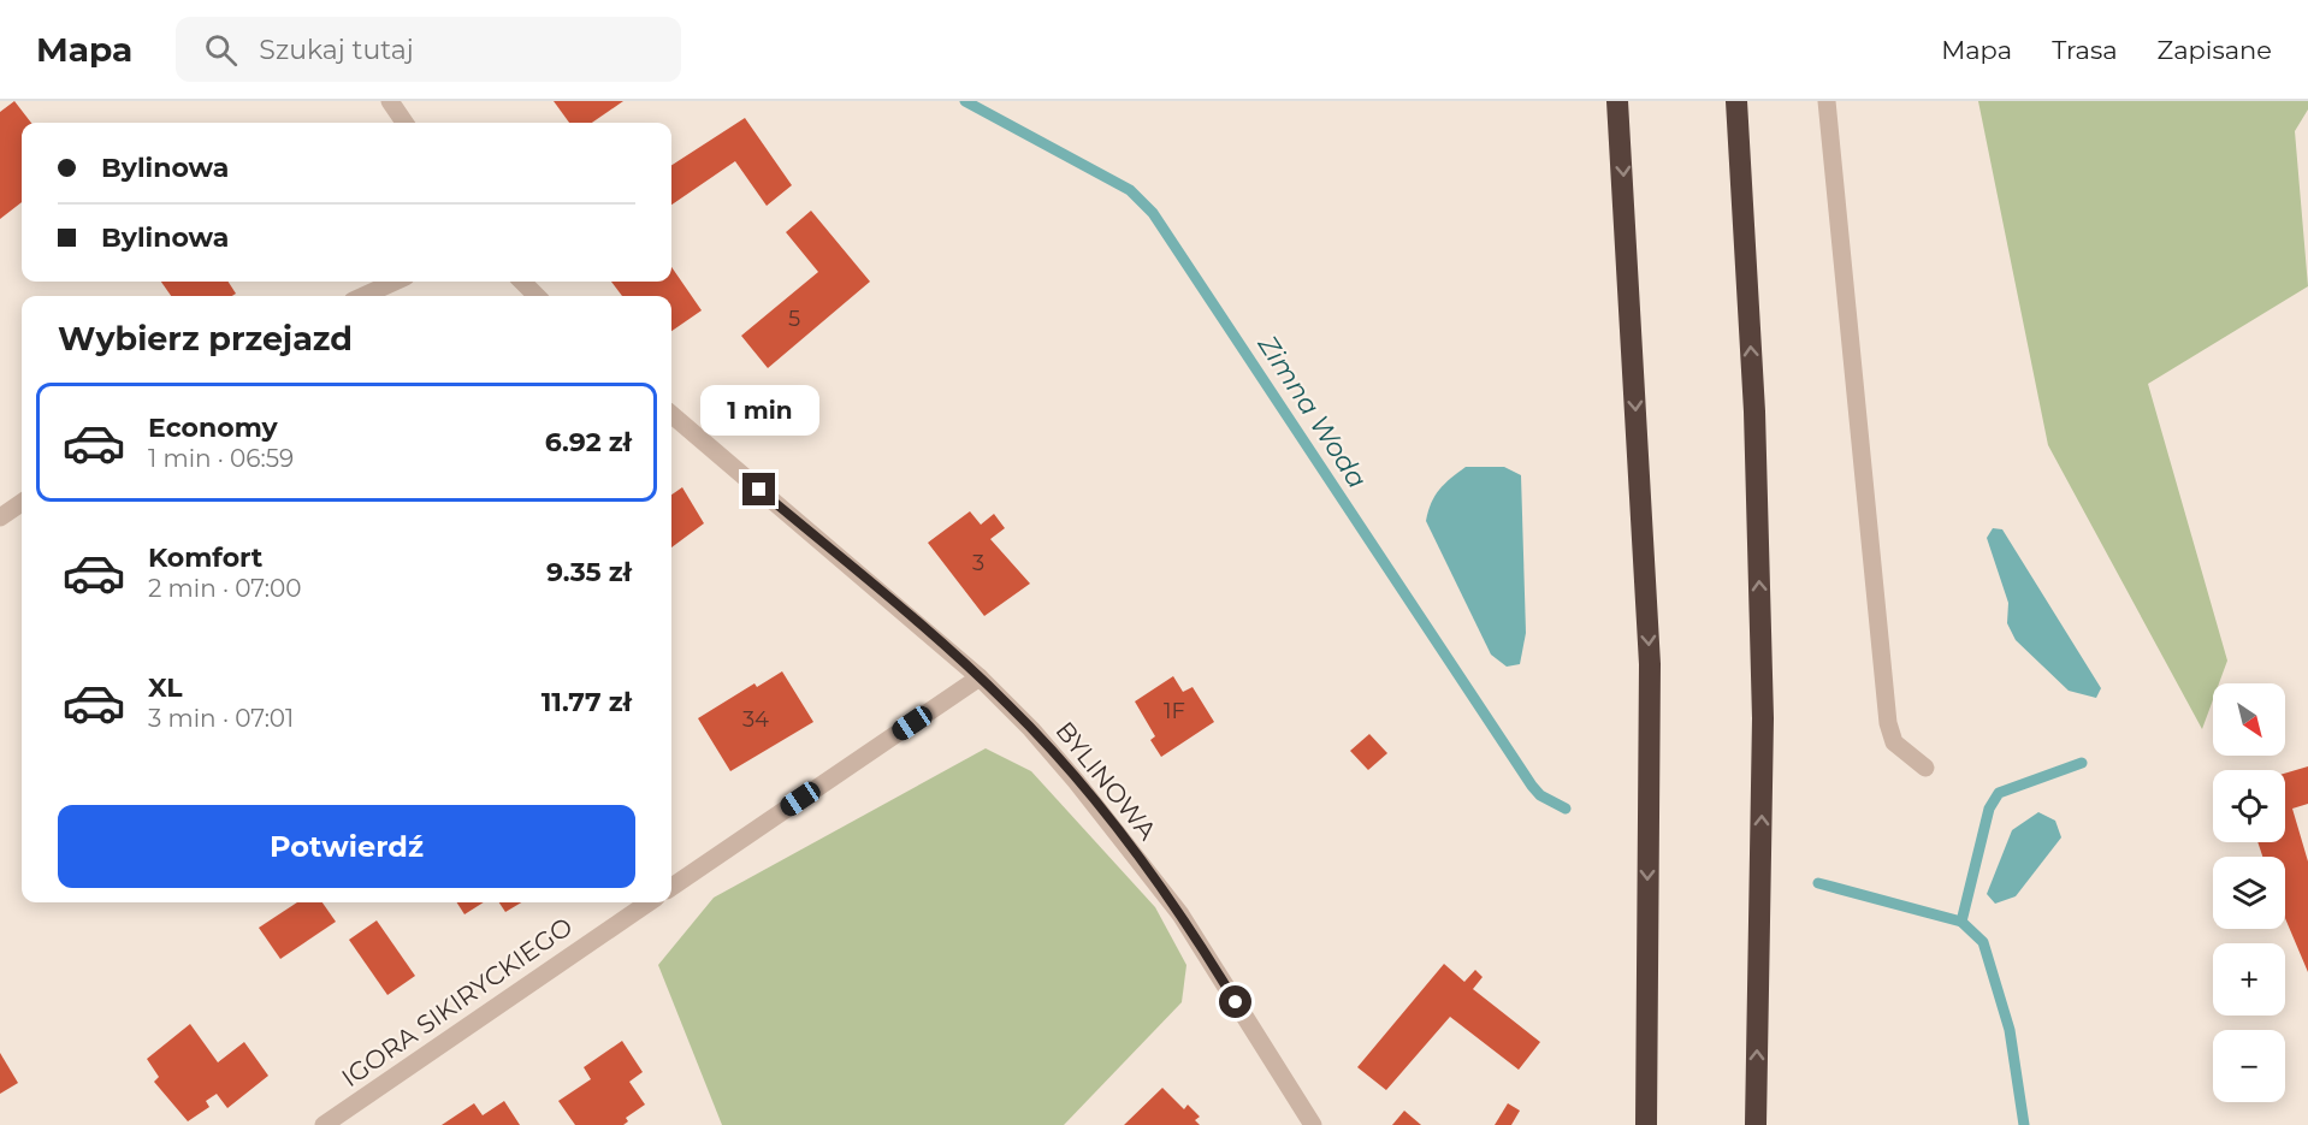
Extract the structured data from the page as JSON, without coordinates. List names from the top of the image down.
{
  "streets": {
    "street": ["BYLINOWA", "IGORA SIKIRYCKIEGO"]
  },
  "water": ["Zimna Woda"],
  "house_numbers": [
    "5",
    "3",
    "1F",
    "34"
  ],
  "north": "bottom right",
  "page": {
    "header": "Mapa",
    "search": "Szukaj tutaj",
    "nav": ["Mapa", "Trasa", "Zapisane"],
    "banner": ["Bylinowa", "Bylinowa"],
    "heading": "Wybierz przejazd",
    "list": [
      {
        "name": "Economy",
        "note": "1 min · 06:59",
        "value": "6.92 zł"
      },
      {
        "name": "Komfort",
        "note": "2 min · 07:00",
        "value": "9.35 zł"
      },
      {
        "name": "XL",
        "note": "3 min · 07:01",
        "value": "11.77 zł"
      }
    ],
    "bubble": "1 min",
    "map_buttons": ["+", "−"],
    "buttons": "Potwierdź"
  }
}
